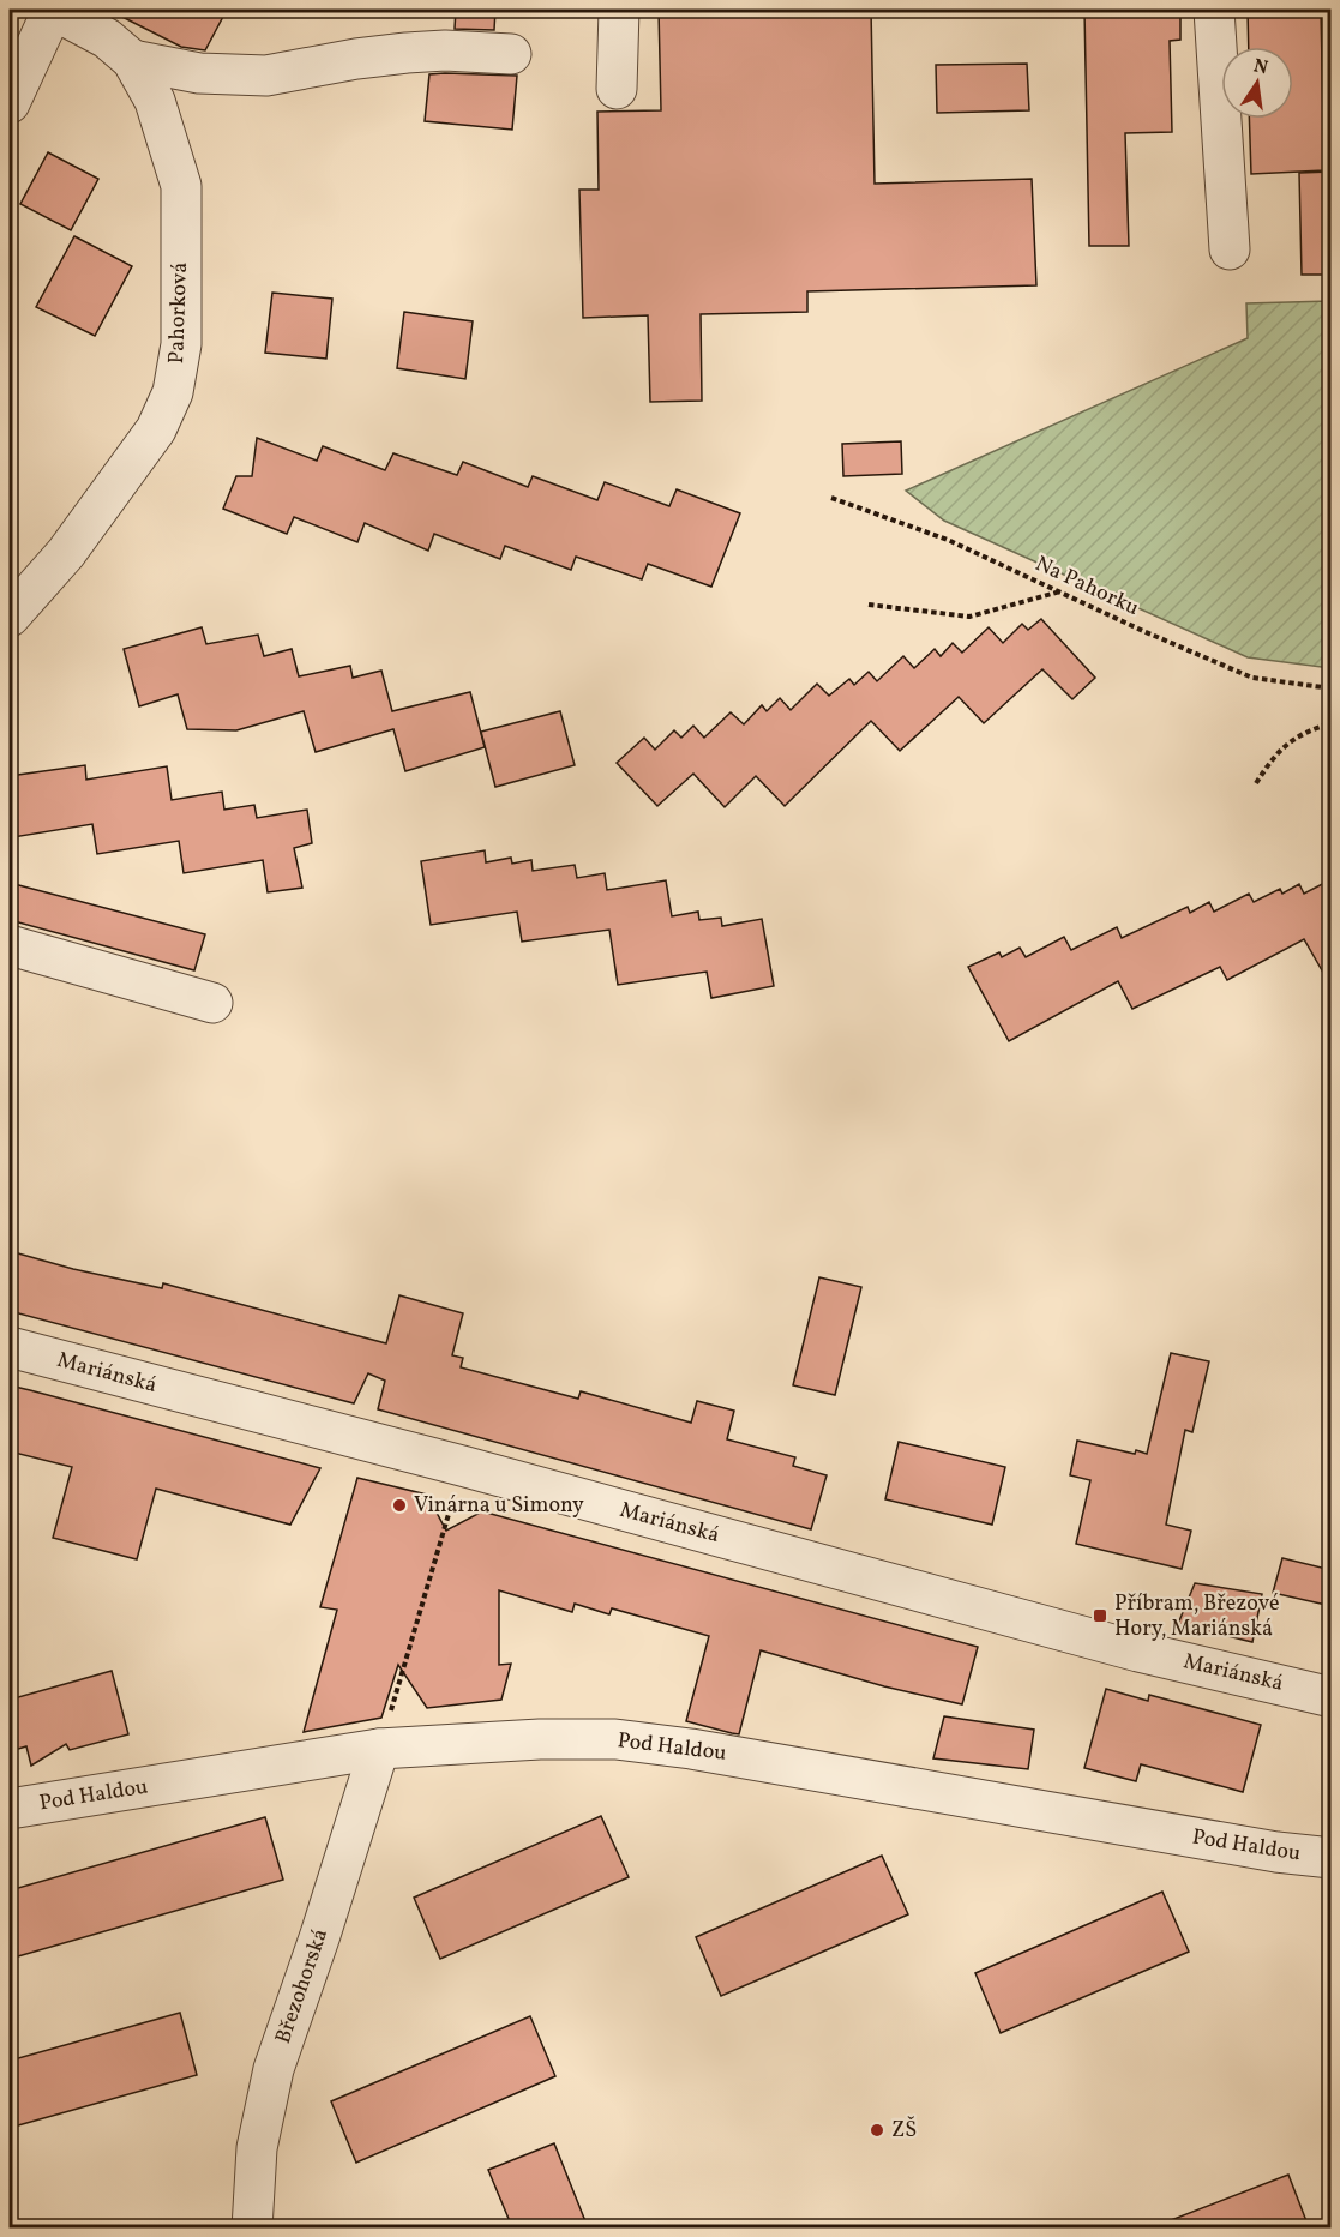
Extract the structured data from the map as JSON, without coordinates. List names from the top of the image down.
{
  "streets": {
    "street": [
      "Pahorková",
      "Mariánská",
      "Pod Haldou",
      "Březohorská"
    ],
    "path": ["Na Pahorku"]
  },
  "crossings": [
    ["Pod Haldou", "Březohorská"]
  ],
  "places": {
    "other": ["Vinárna u Simony", "ZŠ"],
    "transit": ["Příbram, Březové Hory, Mariánská"]
  },
  "north": "top"
}
